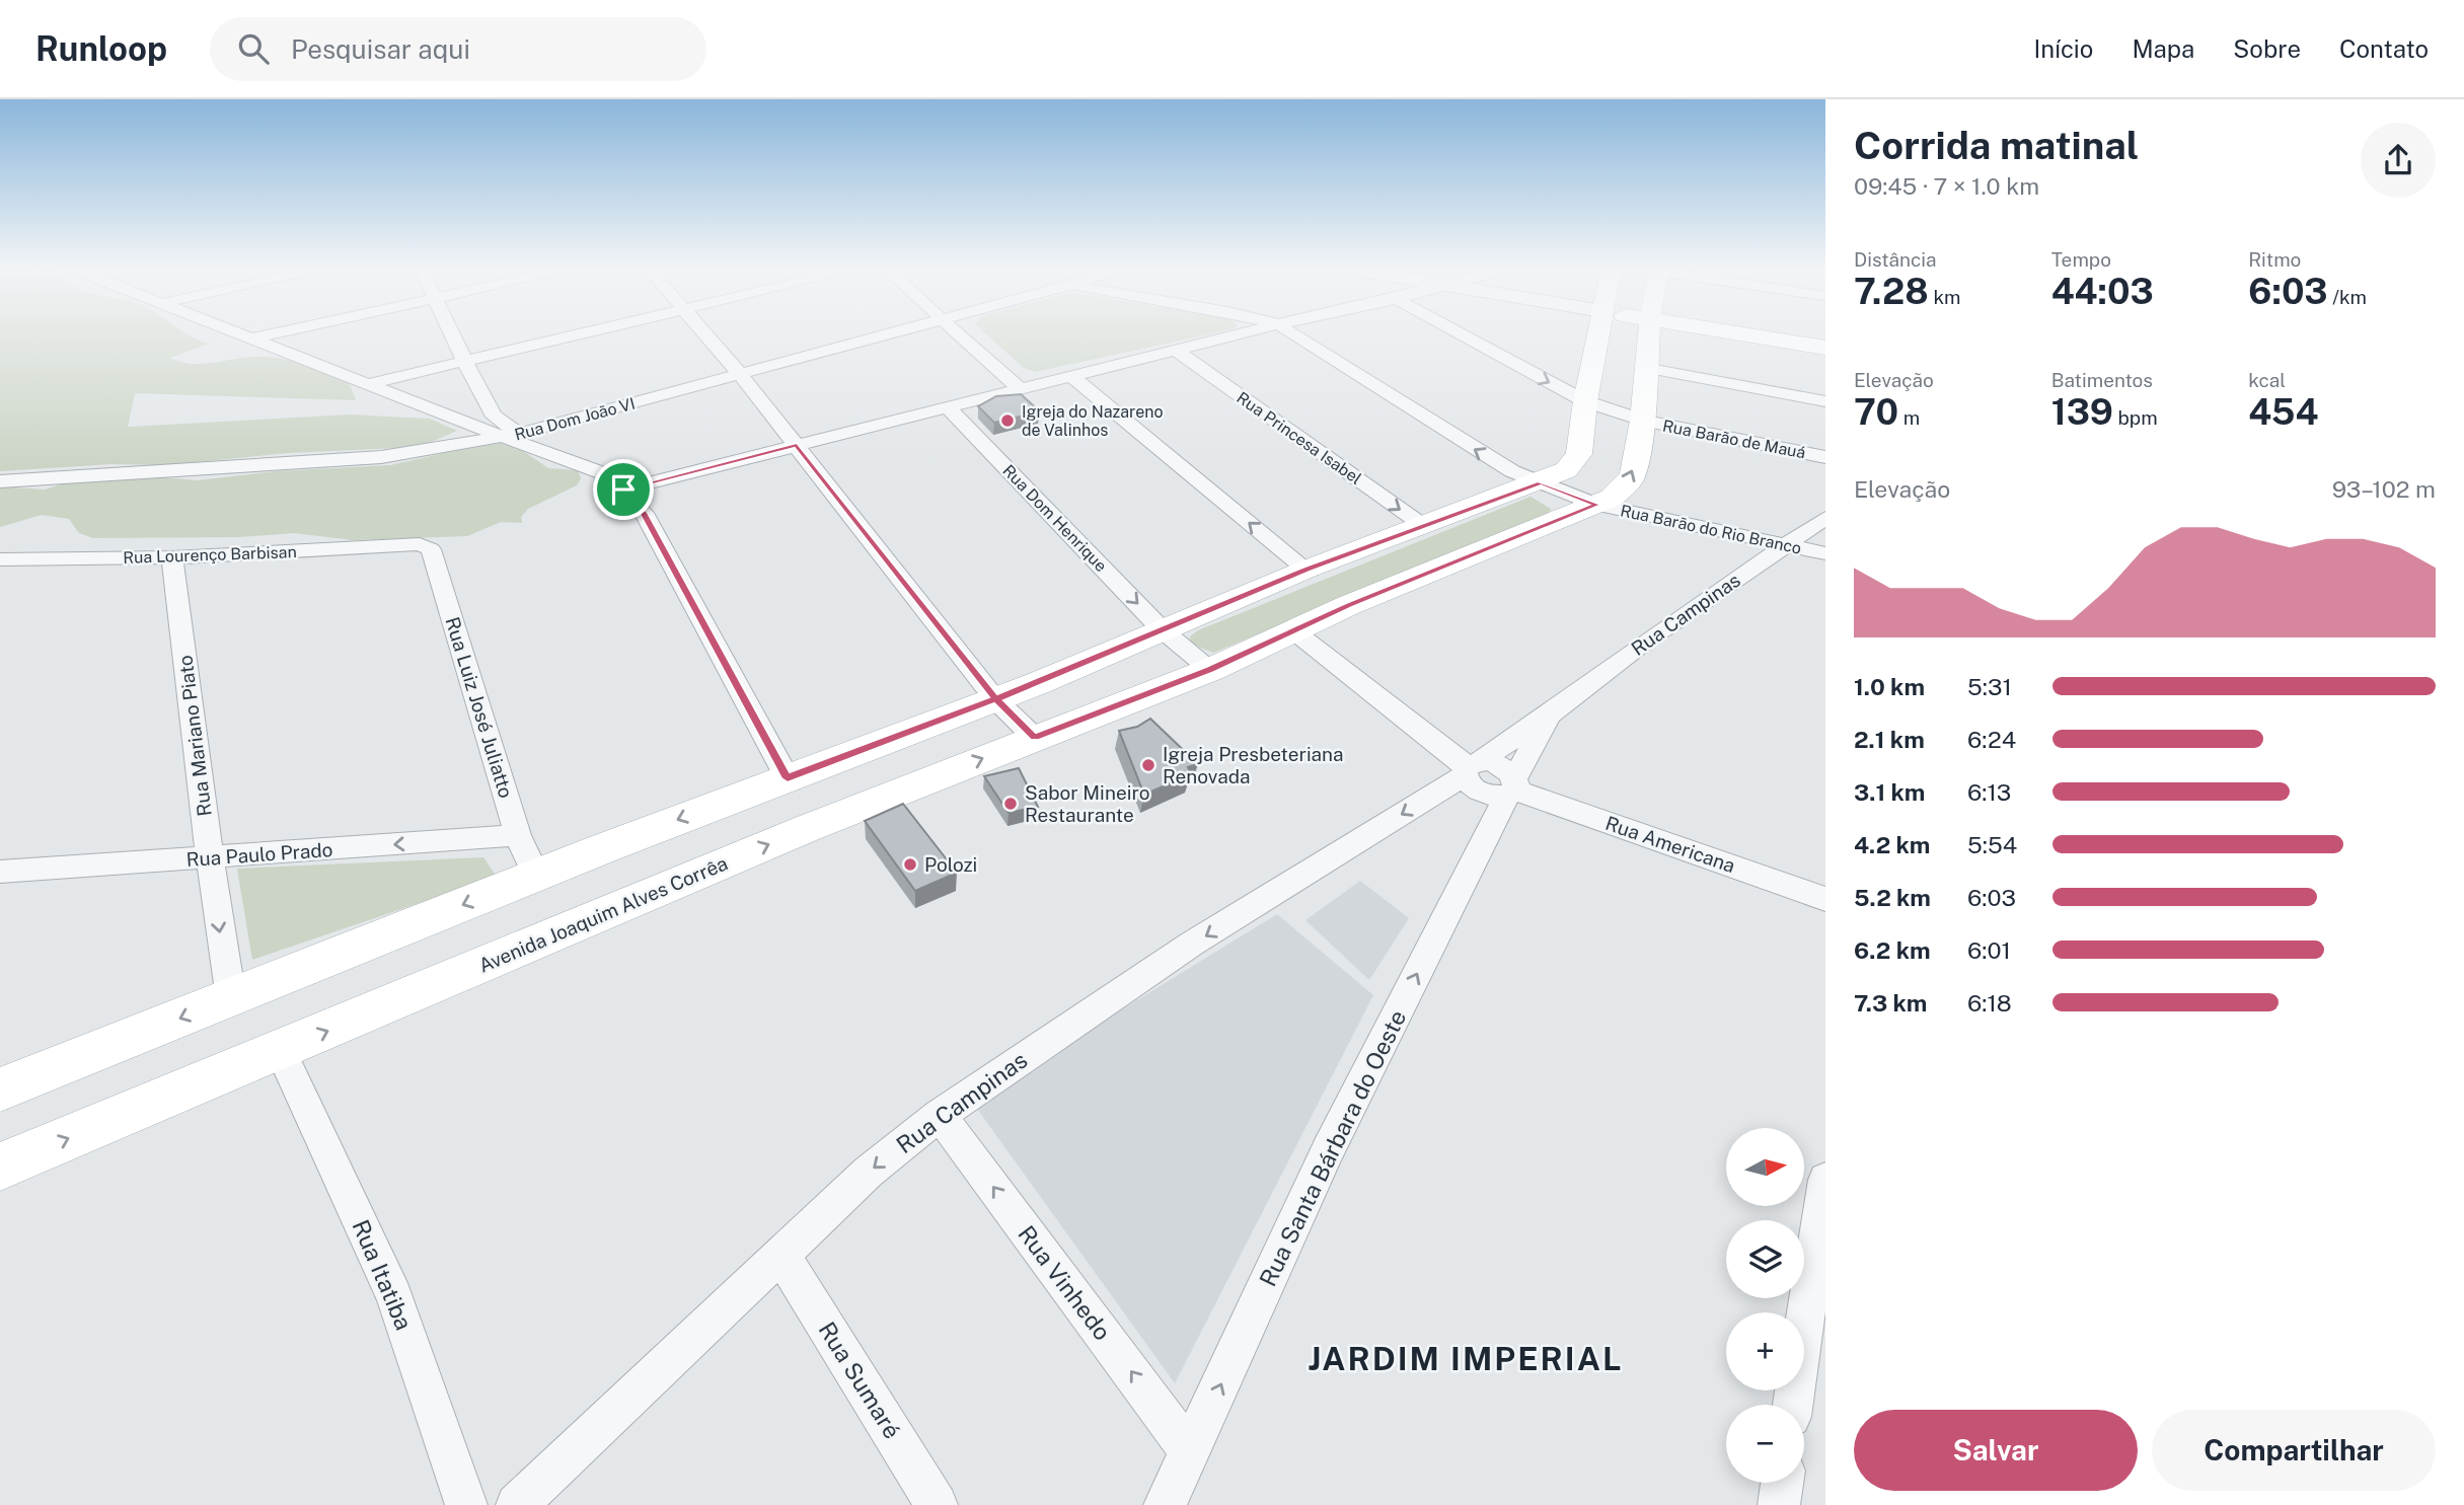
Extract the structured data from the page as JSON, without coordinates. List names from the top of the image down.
{
  "streets": {
    "main road": ["Avenida Joaquim Alves Corrêa"],
    "street": [
      "Rua Dom João VI",
      "Rua Princesa Isabel",
      "Rua Barão de Mauá",
      "Rua Dom Henrique",
      "Rua Barão do Rio Branco",
      "Rua Lourenço Barbisan",
      "Rua Campinas",
      "Rua Luiz José Juliatto",
      "Rua Mariano Piato",
      "Rua Americana",
      "Rua Paulo Prado",
      "Rua Santa Bárbara do Oeste",
      "Rua Itatiba",
      "Rua Vinhedo",
      "Rua Sumaré"
    ]
  },
  "crossings": [
    ["Rua Barão de Mauá", "Avenida Joaquim Alves Corrêa"],
    ["Rua Barão do Rio Branco", "Rua Campinas"],
    ["Rua Barão do Rio Branco", "Avenida Joaquim Alves Corrêa"],
    ["Rua Lourenço Barbisan", "Rua Luiz José Juliatto"],
    ["Rua Lourenço Barbisan", "Rua Mariano Piato"],
    ["Rua Campinas", "Rua Americana"],
    ["Rua Campinas", "Rua Santa Bárbara do Oeste"],
    ["Rua Campinas", "Rua Vinhedo"],
    ["Rua Campinas", "Rua Sumaré"],
    ["Rua Luiz José Juliatto", "Rua Paulo Prado"],
    ["Rua Mariano Piato", "Rua Paulo Prado"],
    ["Rua Americana", "Rua Santa Bárbara do Oeste"],
    ["Avenida Joaquim Alves Corrêa", "Rua Itatiba"],
    ["Rua Santa Bárbara do Oeste", "Rua Vinhedo"]
  ],
  "one_way": [
    "Rua Barão de Mauá",
    "Rua Campinas",
    "Rua Paulo Prado",
    "Rua Santa Bárbara do Oeste",
    "Rua Vinhedo"
  ],
  "districts": ["JARDIM IMPERIAL"],
  "places": [
    "Igreja do Nazareno de Valinhos",
    "Igreja Presbeteriana Renovada",
    "Sabor Mineiro Restaurante",
    "Polozi"
  ],
  "north": "right",
  "page": {
    "header": "Runloop",
    "search": "Pesquisar aqui",
    "nav": [
      "Início",
      "Mapa",
      "Sobre",
      "Contato"
    ],
    "heading": ["Corrida matinal", "09:45 · 7 × 1.0 km"],
    "stats": [
      ["Distância", "7.28 km"],
      ["Tempo", "44:03"],
      ["Ritmo", "6:03 /km"],
      ["Elevação", "70 m"],
      ["Batimentos", "139 bpm"],
      ["kcal", "454"]
    ],
    "chart": ["Elevação", "93–102 m"],
    "list": [
      {
        "name": "1.0 km",
        "note": "5:31"
      },
      {
        "name": "2.1 km",
        "note": "6:24"
      },
      {
        "name": "3.1 km",
        "note": "6:13"
      },
      {
        "name": "4.2 km",
        "note": "5:54"
      },
      {
        "name": "5.2 km",
        "note": "6:03"
      },
      {
        "name": "6.2 km",
        "note": "6:01"
      },
      {
        "name": "7.3 km",
        "note": "6:18"
      }
    ],
    "map_buttons": ["+", "−"],
    "buttons": ["Salvar", "Compartilhar"]
  }
}
